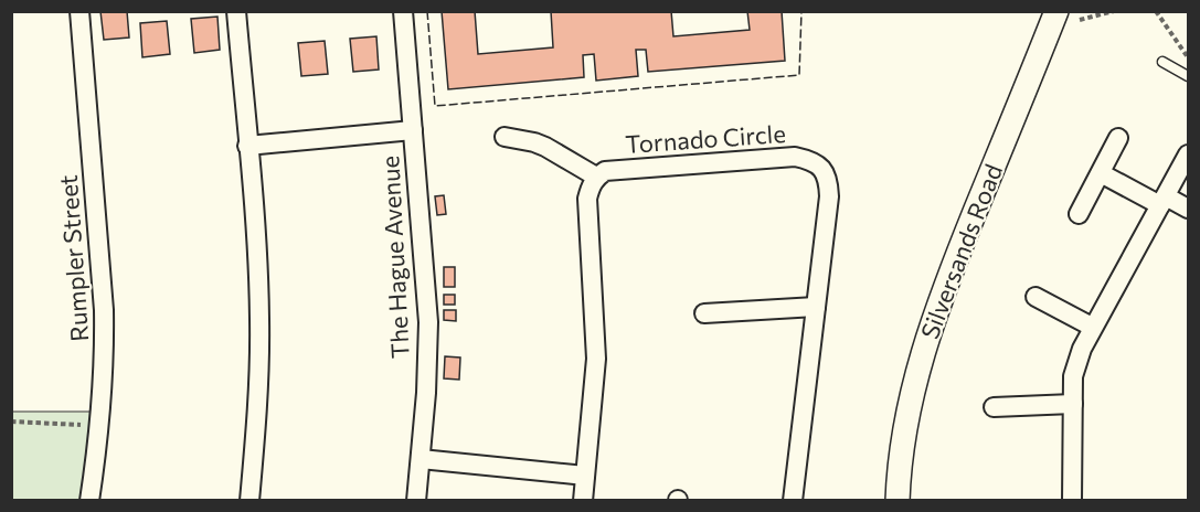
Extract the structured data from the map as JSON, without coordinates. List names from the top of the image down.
{
  "streets": {
    "street": [
      "Tornado Circle",
      "Silversands Road",
      "The Hague Avenue",
      "Rumpler Street"
    ]
  }
}
